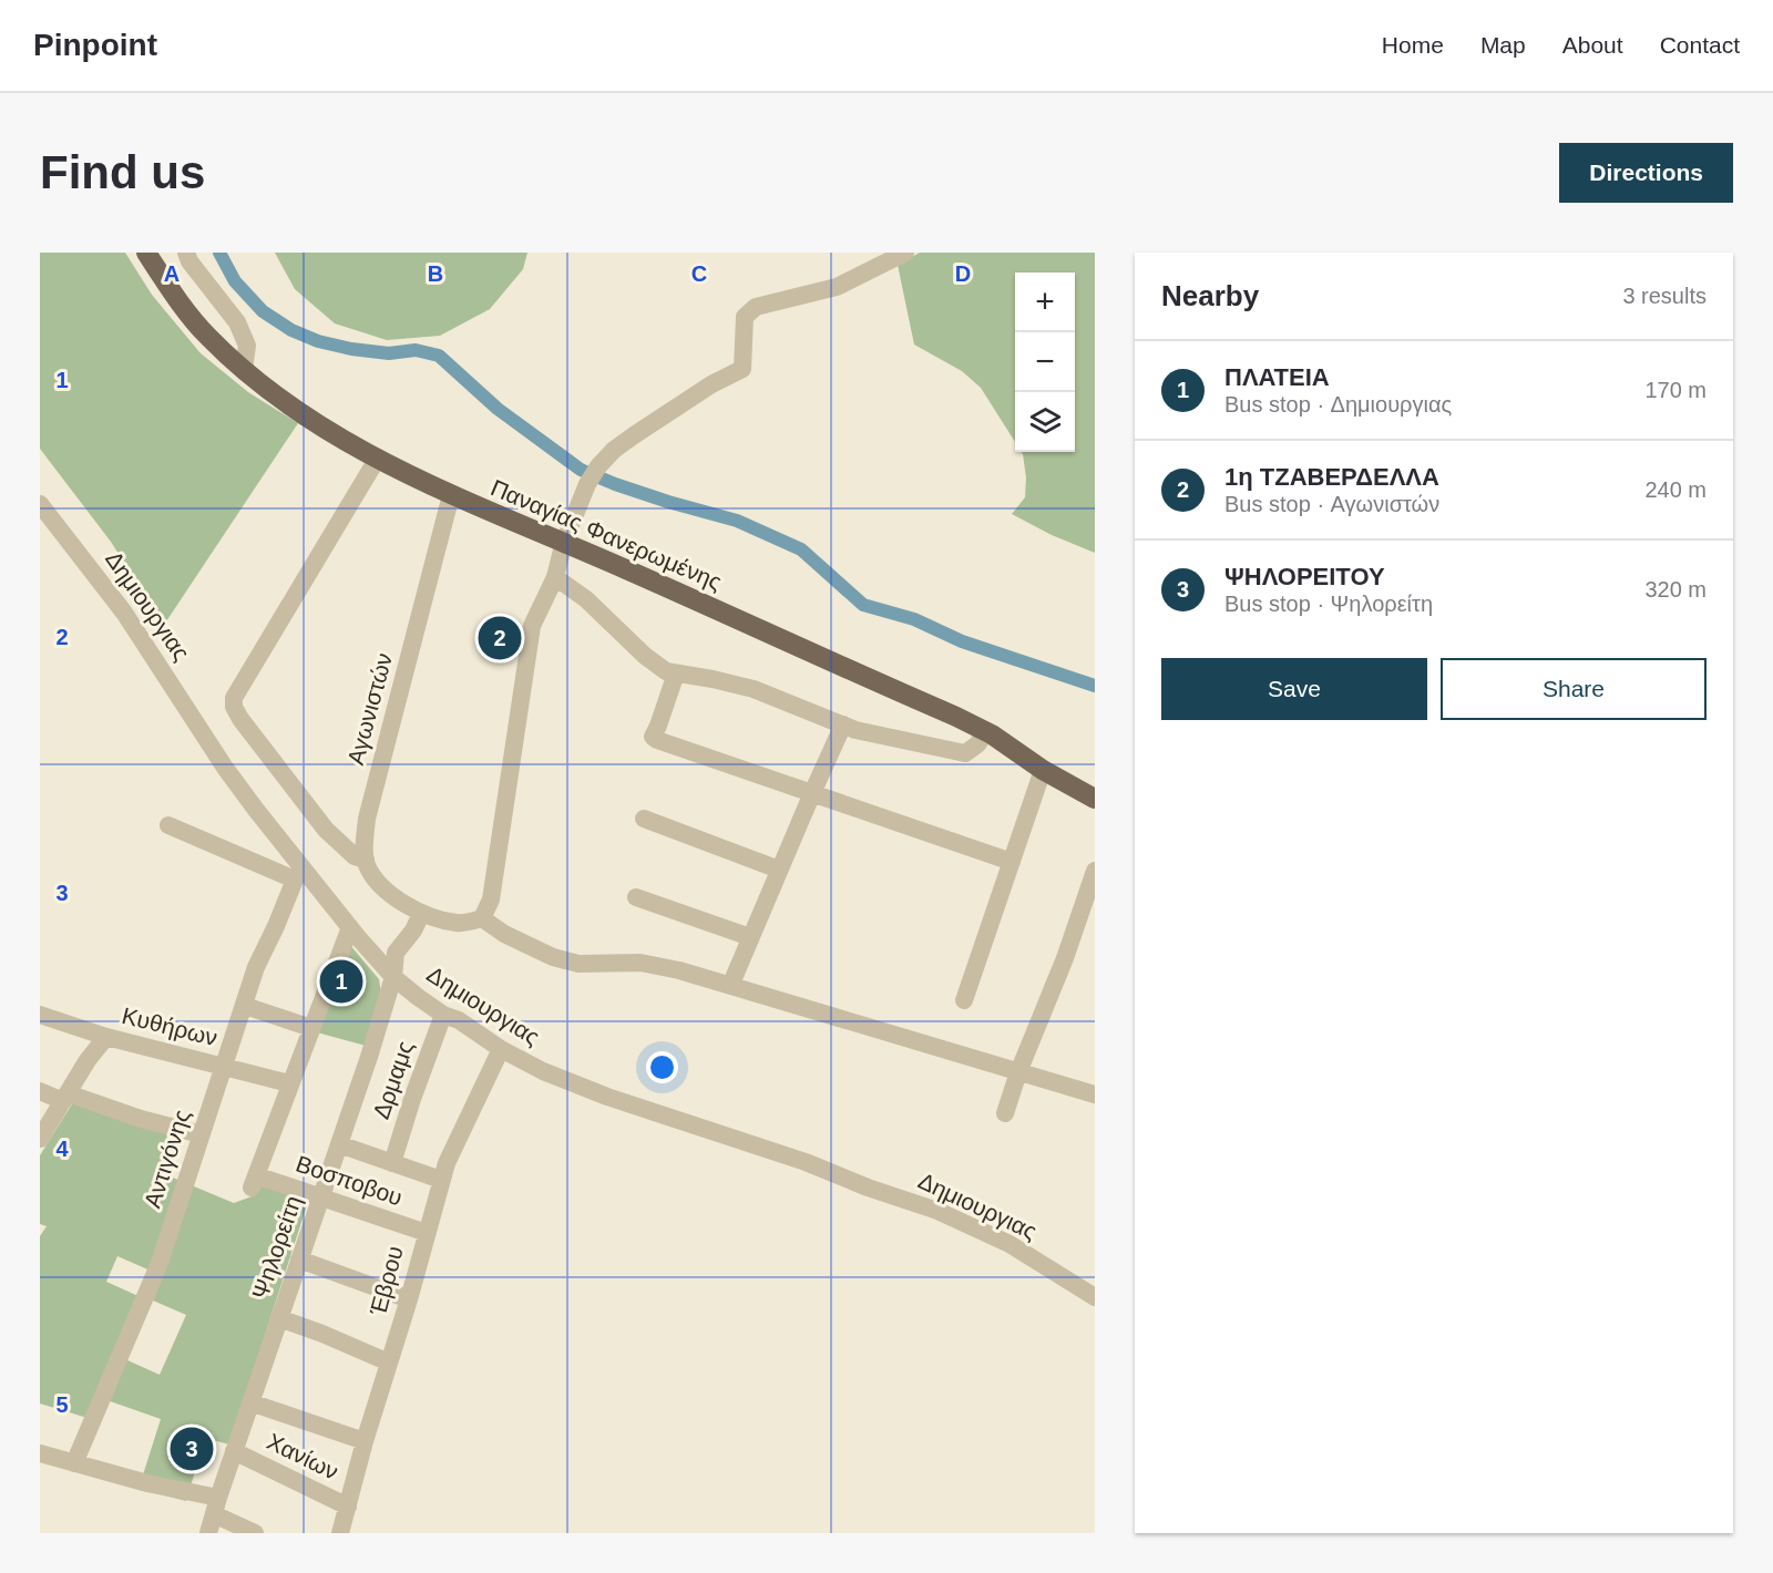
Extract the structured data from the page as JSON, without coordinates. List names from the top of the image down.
{
  "streets": {
    "main road": ["Παναγίας Φανερωμένης"],
    "street": [
      "Δημιουργιας",
      "Αγωνιστών",
      "Κυθήρων",
      "Δρμαμς",
      "Αντιγόνης",
      "Βοσποβου",
      "Ψηλορείτη",
      "Έβρου",
      "Χανίων"
    ]
  },
  "crossings": [
    ["Παναγίας Φανερωμένης", "Αγωνιστών"],
    ["Δημιουργιας", "Δρμαμς"],
    ["Δημιουργιας", "Αντιγόνης"],
    ["Δημιουργιας", "Ψηλορείτη"],
    ["Δημιουργιας", "Έβρου"],
    ["Κυθήρων", "Αντιγόνης"],
    ["Κυθήρων", "Βοσποβου"],
    ["Βοσποβου", "Ψηλορείτη"],
    ["Βοσποβου", "Έβρου"],
    ["Ψηλορείτη", "Χανίων"],
    ["Έβρου", "Χανίων"]
  ],
  "page": {
    "header": "Pinpoint",
    "nav": [
      "Home",
      "Map",
      "About",
      "Contact"
    ],
    "buttons": [
      "Directions",
      ["Save", "Share"]
    ],
    "title": "Find us",
    "heading": ["Nearby", "3 results"],
    "map_buttons": ["+", "−"],
    "list": [
      {
        "mark": "1",
        "name": "ΠΛΑΤΕΙΑ",
        "note": "Bus stop · Δημιουργιας",
        "value": "170 m"
      },
      {
        "mark": "2",
        "name": "1η ΤΖΑΒΕΡΔΕΛΛΑ",
        "note": "Bus stop · Αγωνιστών",
        "value": "240 m"
      },
      {
        "mark": "3",
        "name": "ΨΗΛΟΡΕΙΤΟΥ",
        "note": "Bus stop · Ψηλορείτη",
        "value": "320 m"
      }
    ],
    "pins": ["2", "1", "3"]
  },
  "grid": {
    "columns": [
      "A",
      "B",
      "C",
      "D"
    ],
    "rows": [
      "1",
      "2",
      "3",
      "4",
      "5"
    ]
  }
}
